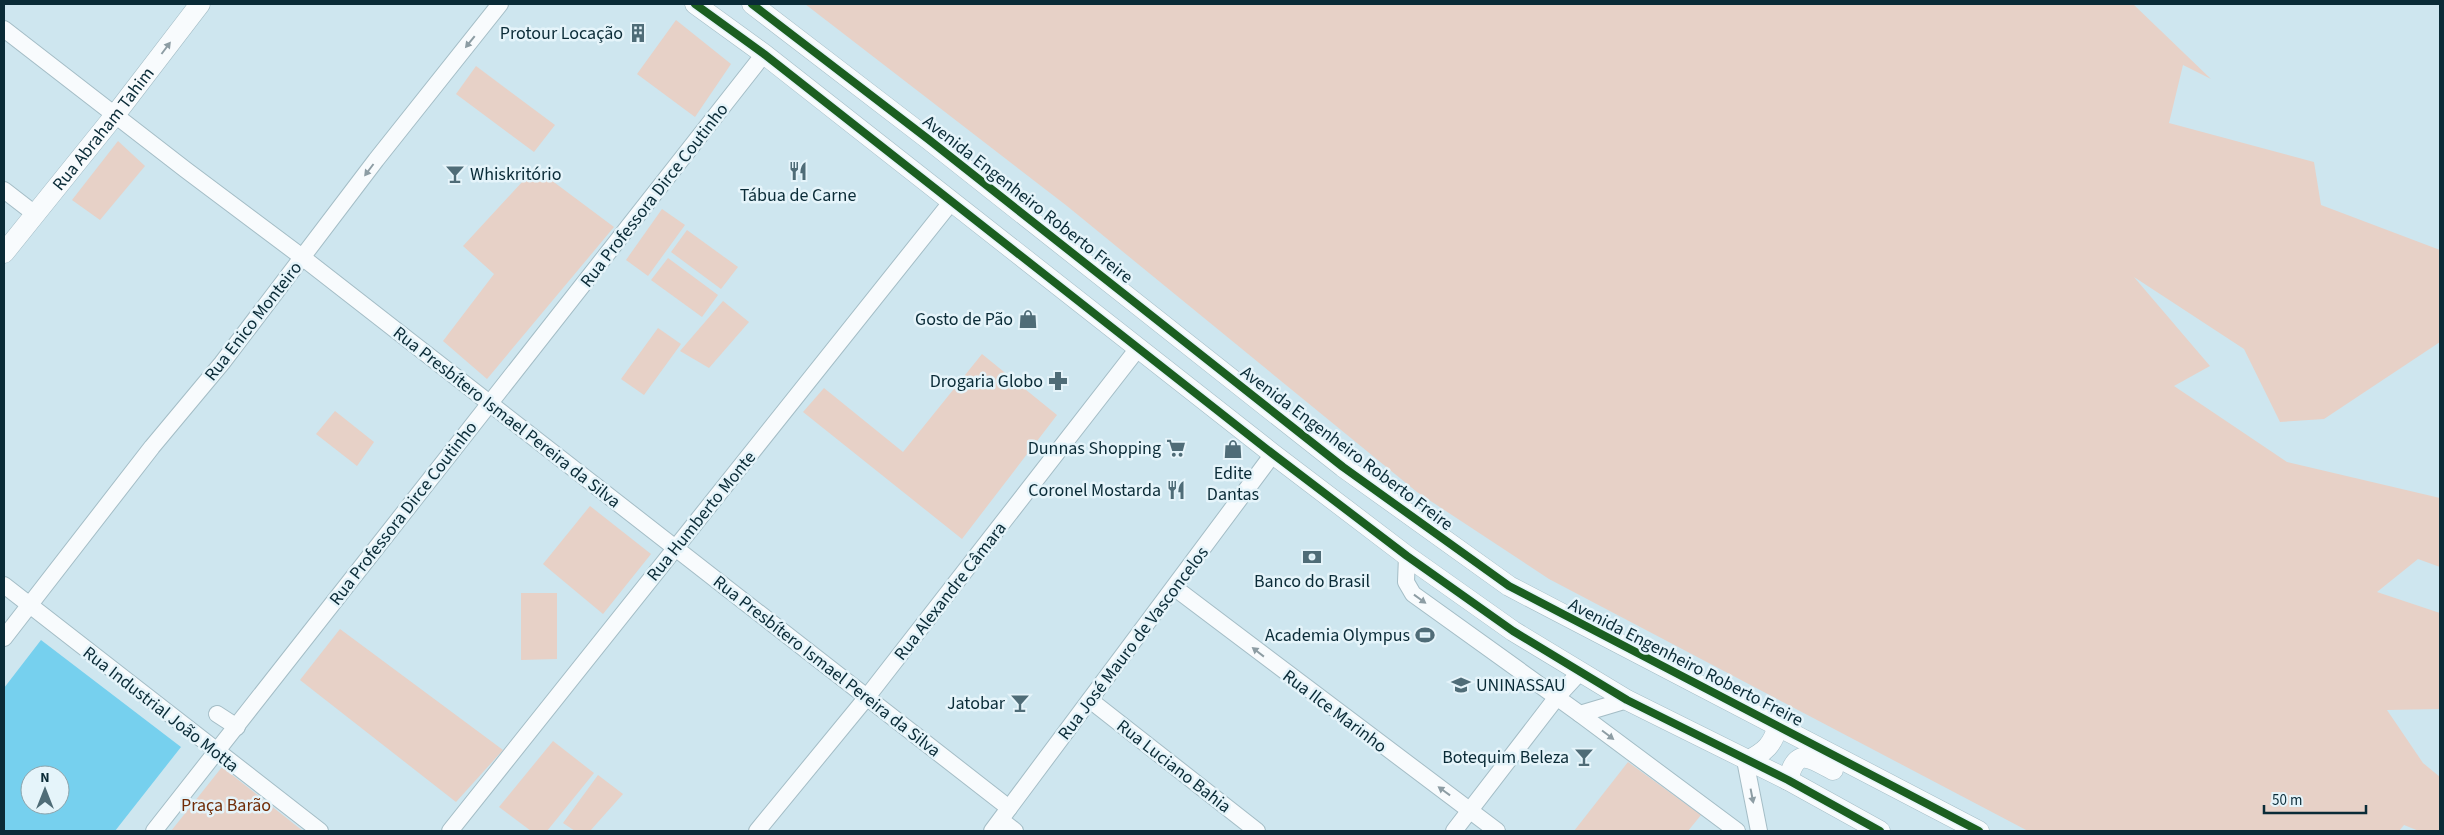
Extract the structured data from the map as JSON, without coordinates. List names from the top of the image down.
{
  "streets": {
    "main road": ["Rua Abraham Tahim", "Avenida Engenheiro Roberto Freire"],
    "street": [
      "Rua Professora Dirce Coutinho",
      "Rua Enico Monteiro",
      "Rua Presbítero Ismael Pereira da Silva",
      "Rua Humberto Monte",
      "Rua Alexandre Câmara",
      "Rua José Mauro de Vasconcelos",
      "Rua Industrial João Motta",
      "Rua Ilce Marinho",
      "Rua Luciano Bahia"
    ]
  },
  "crossings": [
    ["Rua Abraham Tahim", "Rua Presbítero Ismael Pereira da Silva"],
    ["Rua Professora Dirce Coutinho", "Rua Presbítero Ismael Pereira da Silva"],
    ["Rua Professora Dirce Coutinho", "Rua Industrial João Motta"],
    ["Rua Enico Monteiro", "Rua Presbítero Ismael Pereira da Silva"],
    ["Rua Enico Monteiro", "Rua Industrial João Motta"],
    ["Rua Presbítero Ismael Pereira da Silva", "Rua Humberto Monte"],
    ["Rua Presbítero Ismael Pereira da Silva", "Rua Alexandre Câmara"],
    ["Rua Presbítero Ismael Pereira da Silva", "Rua José Mauro de Vasconcelos"],
    ["Rua José Mauro de Vasconcelos", "Rua Ilce Marinho"],
    ["Rua José Mauro de Vasconcelos", "Rua Luciano Bahia"]
  ],
  "one_way": ["Rua Abraham Tahim", "Rua Enico Monteiro"],
  "parks": ["Praça Barão"],
  "places": {
    "building": ["Protour Locação"],
    "restaurant": ["Tábua de Carne", "Coronel Mostarda"],
    "bar": ["Whiskritório", "Jatobar", "Botequim Beleza"],
    "shop": ["Gosto de Pão", "Edite Dantas"],
    "pharmacy": ["Drogaria Globo"],
    "supermarket": ["Dunnas Shopping"],
    "bank": ["Banco do Brasil"],
    "sports": ["Academia Olympus"],
    "school or university": ["UNINASSAU"]
  },
  "scale_bar": "50 m",
  "north": "top"
}
